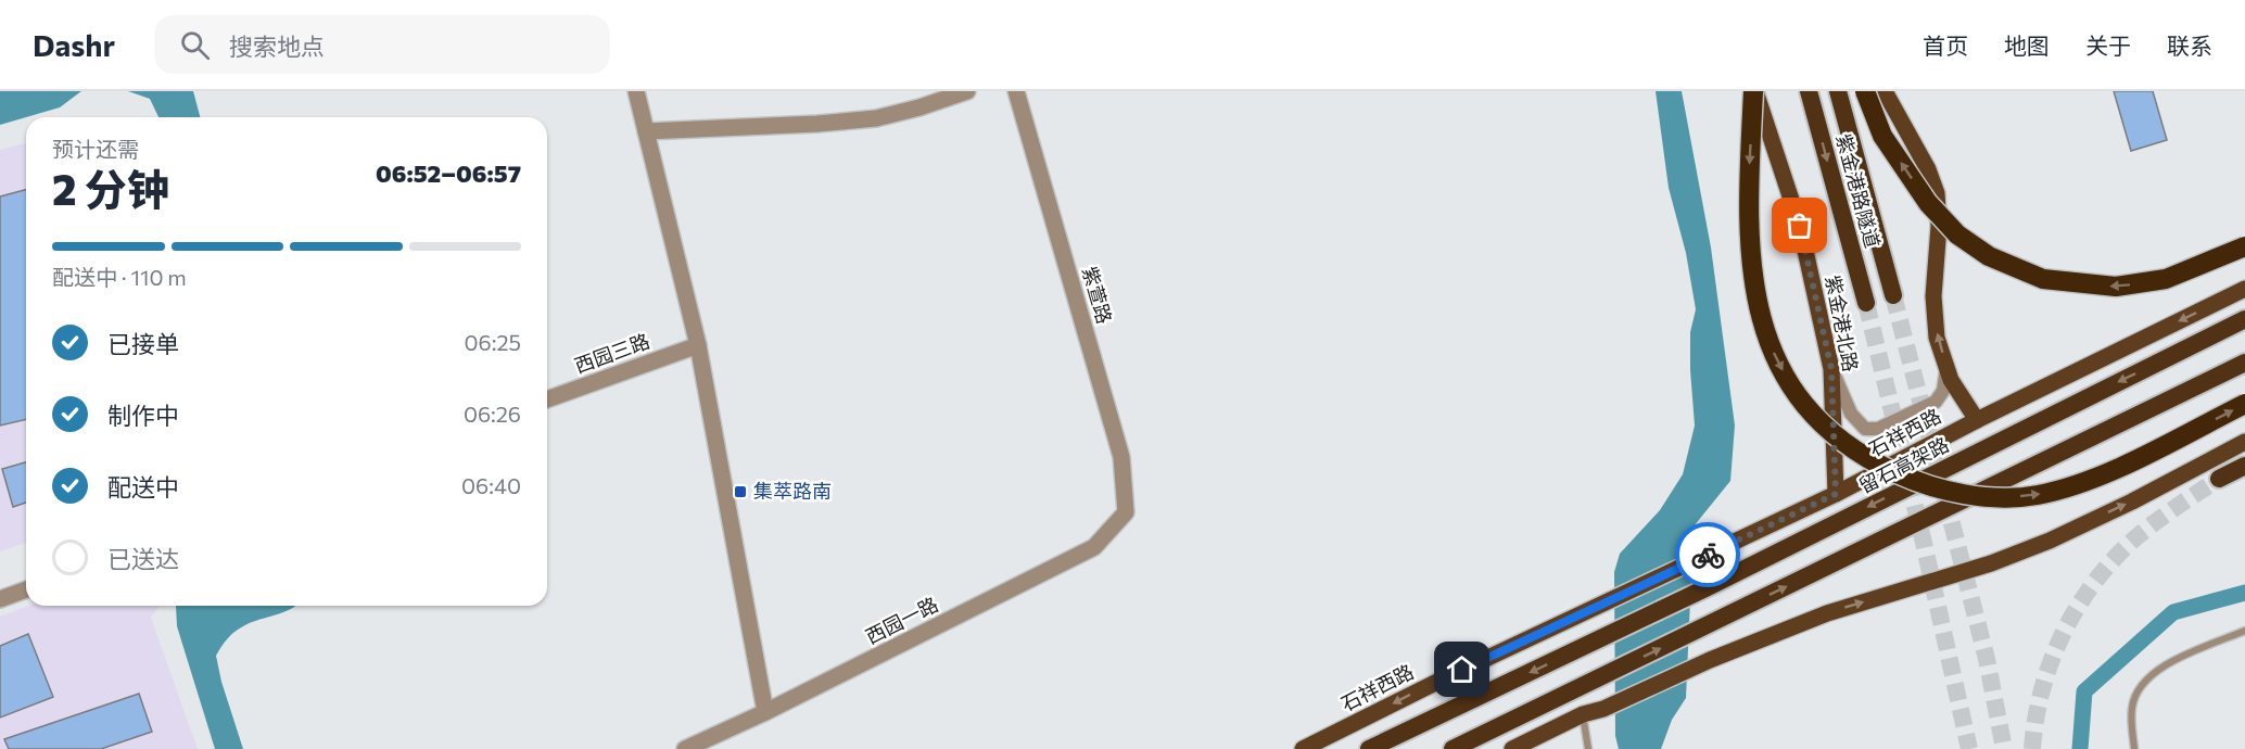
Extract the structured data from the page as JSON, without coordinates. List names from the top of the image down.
{
  "streets": {
    "highway": ["紫金港路隧道", "留石高架路"],
    "main road": ["紫金港北路", "石祥西路"],
    "street": ["紫萱路", "西园三路", "西园一路"]
  },
  "crossings": [
    ["紫萱路", "西园一路"],
    ["紫金港北路", "石祥西路"]
  ],
  "places": {
    "transit": ["集萃路南"]
  },
  "page": {
    "header": "Dashr",
    "search": "搜索地点",
    "nav": [
      "首页",
      "地图",
      "关于",
      "联系"
    ],
    "heading": ["2 分钟", "预计还需", "06:52–06:57"],
    "bar": "配送中 · 110 m",
    "list": [
      ["已接单", "06:25"],
      ["制作中", "06:26"],
      ["配送中", "06:40"],
      "已送达"
    ]
  }
}
